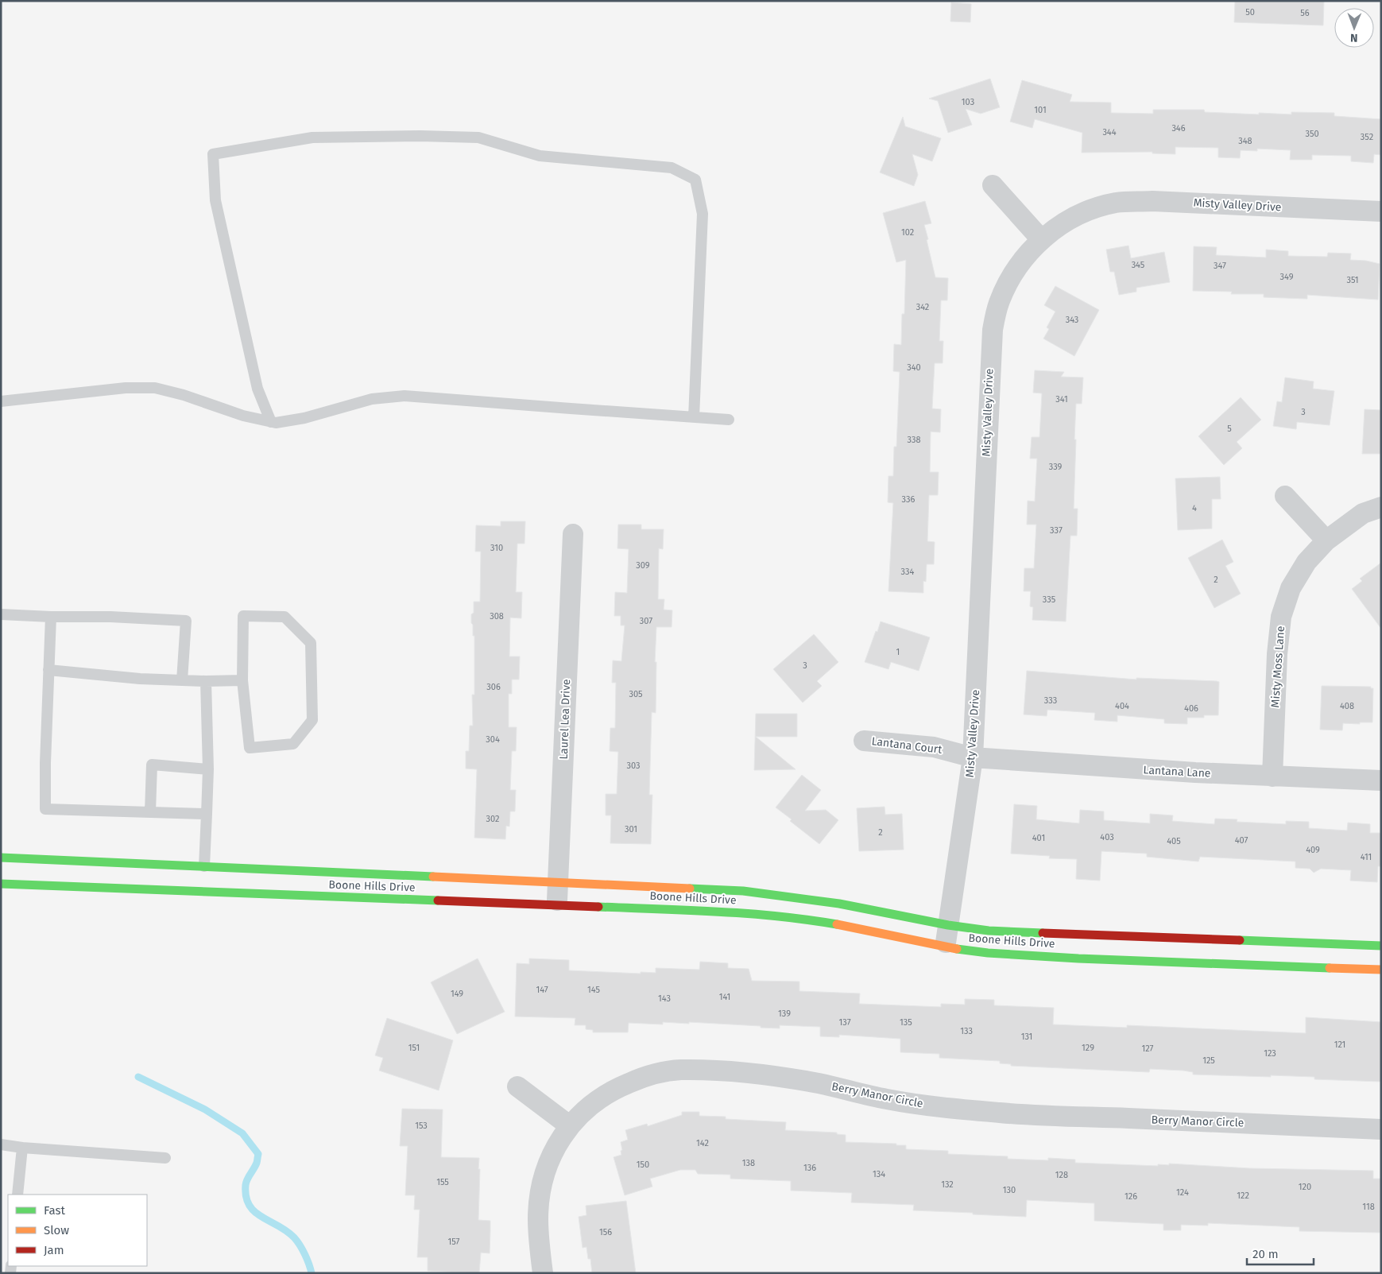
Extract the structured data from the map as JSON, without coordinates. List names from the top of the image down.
{
  "streets": {
    "street": [
      "Misty Valley Drive",
      "Misty Moss Lane",
      "Laurel Lea Drive",
      "Lantana Court",
      "Lantana Lane",
      "Boone Hills Drive",
      "Berry Manor Circle"
    ]
  },
  "crossings": [
    ["Misty Valley Drive", "Lantana Court"],
    ["Misty Valley Drive", "Lantana Lane"],
    ["Misty Valley Drive", "Boone Hills Drive"],
    ["Misty Moss Lane", "Lantana Lane"],
    ["Laurel Lea Drive", "Boone Hills Drive"],
    ["Lantana Court", "Lantana Lane"]
  ],
  "house_numbers": [
    "50",
    "56",
    "103",
    "101",
    "346",
    "344",
    "350",
    "352",
    "348",
    "102",
    "345",
    "347",
    "349",
    "351",
    "342",
    "343",
    "340",
    "341",
    "3",
    "5",
    "338",
    "339",
    "336",
    "4",
    "337",
    "310",
    "309",
    "334",
    "2",
    "335",
    "308",
    "307",
    "1",
    "3",
    "306",
    "305",
    "333",
    "404",
    "408",
    "406",
    "304",
    "303",
    "302",
    "301",
    "2",
    "403",
    "401",
    "407",
    "405",
    "409",
    "411",
    "147",
    "145",
    "149",
    "141",
    "143",
    "139",
    "137",
    "135",
    "133",
    "131",
    "121",
    "151",
    "129",
    "127",
    "123",
    "125",
    "153",
    "142",
    "138",
    "150",
    "136",
    "134",
    "128",
    "155",
    "132",
    "120",
    "130",
    "124",
    "122",
    "126",
    "118",
    "156",
    "157"
  ],
  "legend": ["Fast", "Slow", "Jam"],
  "scale_bar": "20 m",
  "north": "bottom"
}
